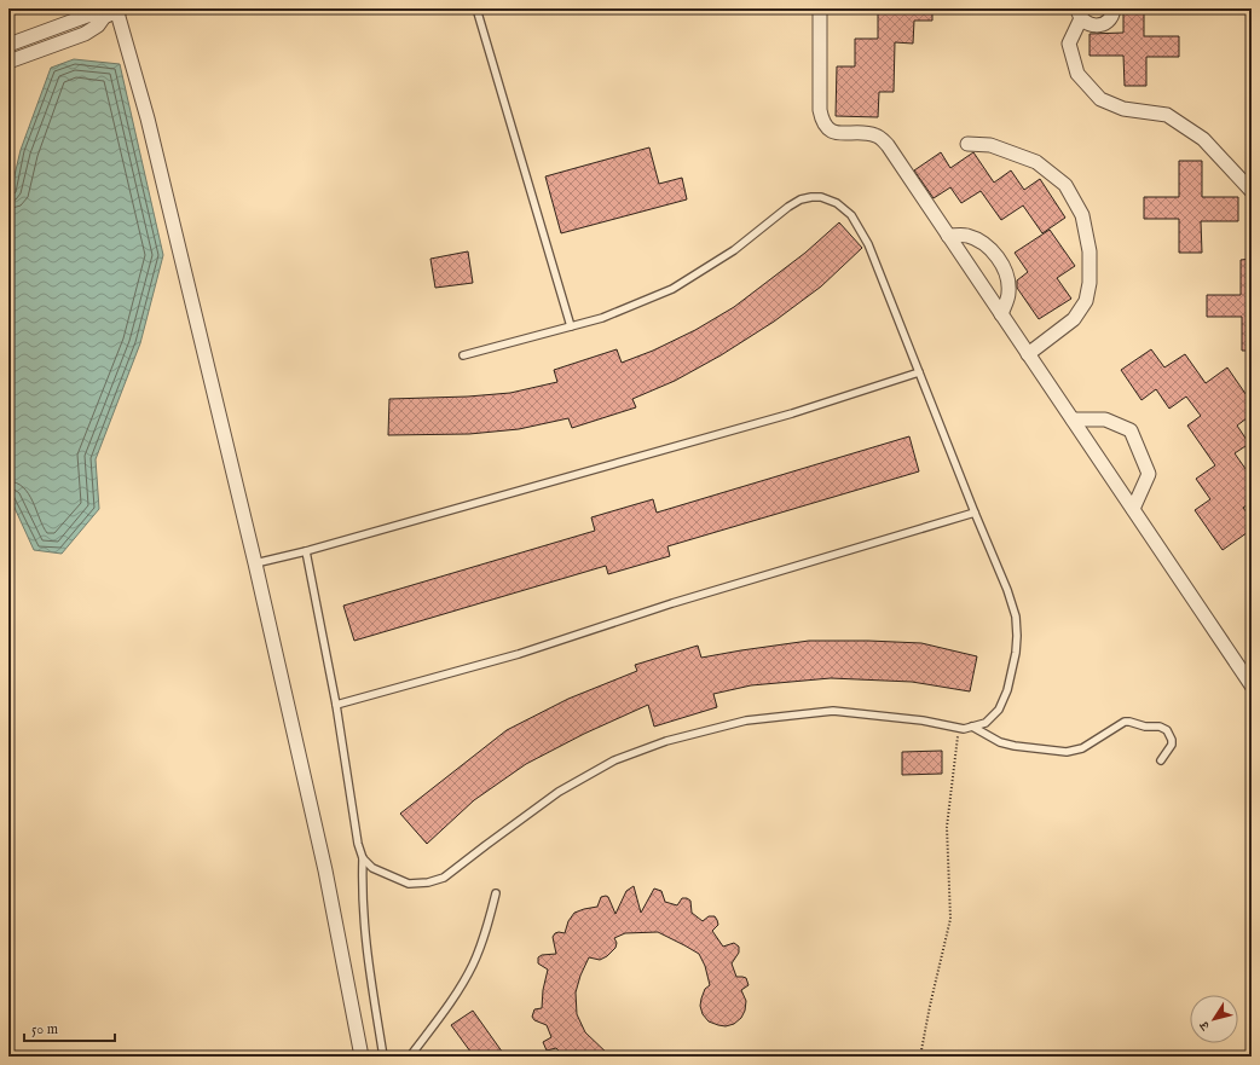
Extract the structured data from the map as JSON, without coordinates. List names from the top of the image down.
{
  "scale_bar": "50 m",
  "north": "bottom left"
}
